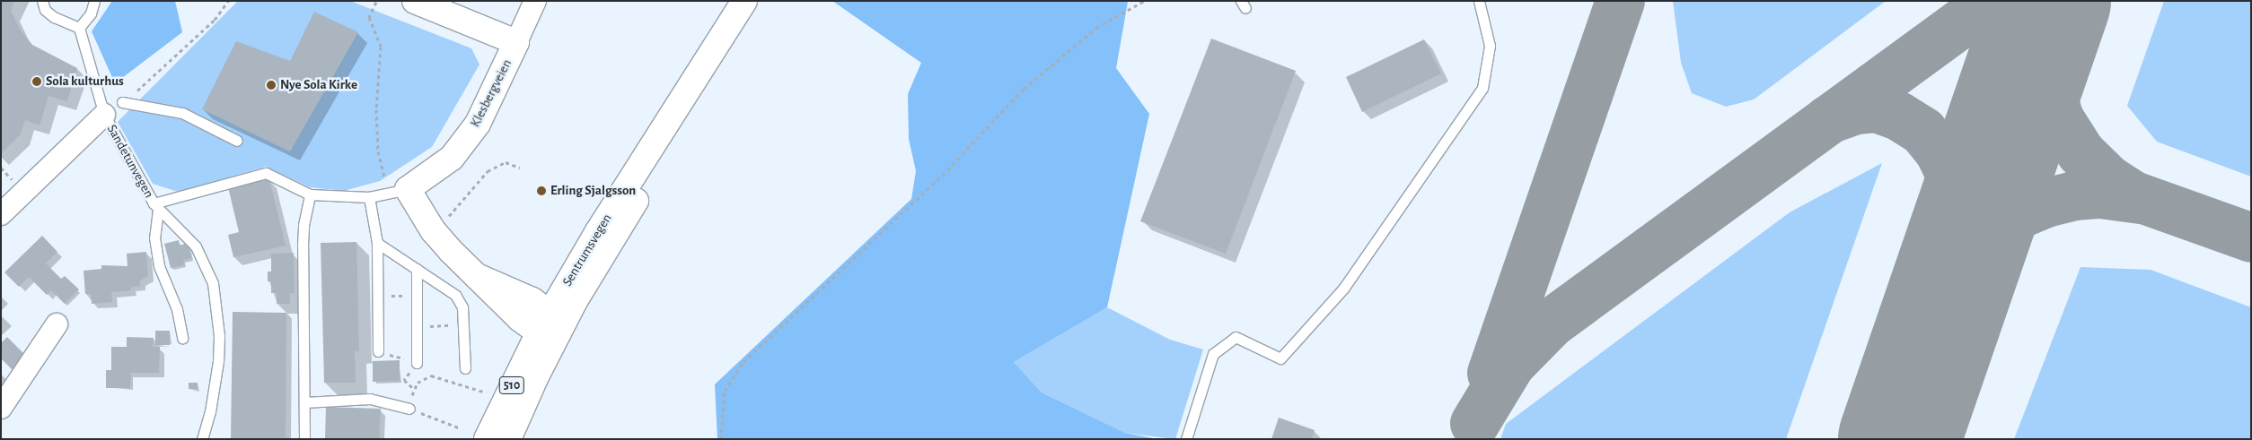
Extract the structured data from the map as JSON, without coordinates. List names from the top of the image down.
{
  "streets": {
    "main road": ["Klesbergveien", "Sentrumsvegen", "510"],
    "street": ["Sandetunvegen"]
  },
  "places": ["Sola kulturhus", "Nye Sola Kirke", "Erling Sjalgsson"]
}
